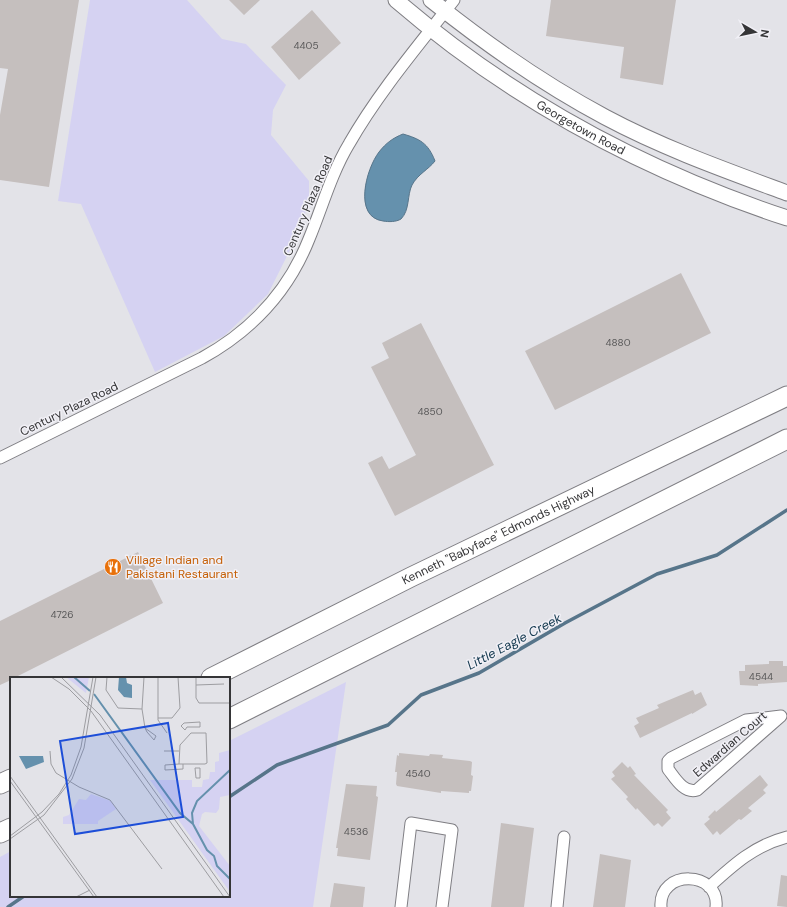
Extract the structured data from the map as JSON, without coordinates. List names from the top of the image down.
{
  "streets": {
    "highway": ["Kenneth \"Babyface\" Edmonds Highway"],
    "main road": ["Georgetown Road"],
    "street": ["Century Plaza Road", "Edwardian Court"]
  },
  "crossings": [
    ["Georgetown Road", "Century Plaza Road"]
  ],
  "water": ["Little Eagle Creek"],
  "places": {
    "restaurant": ["Village Indian and Pakistani Restaurant"]
  },
  "house_numbers": [
    "4405",
    "4880",
    "4850",
    "4726",
    "4544",
    "4540",
    "4536"
  ],
  "north": "right"
}
